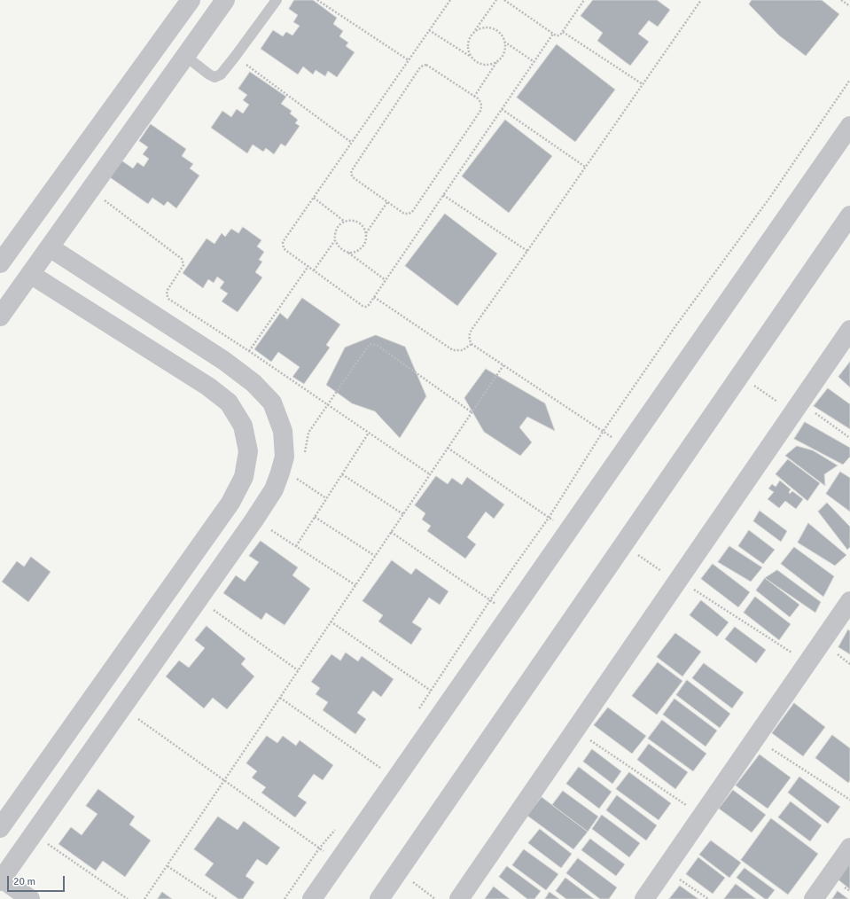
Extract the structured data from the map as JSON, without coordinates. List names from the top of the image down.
{
  "scale_bar": "20 m"
}
